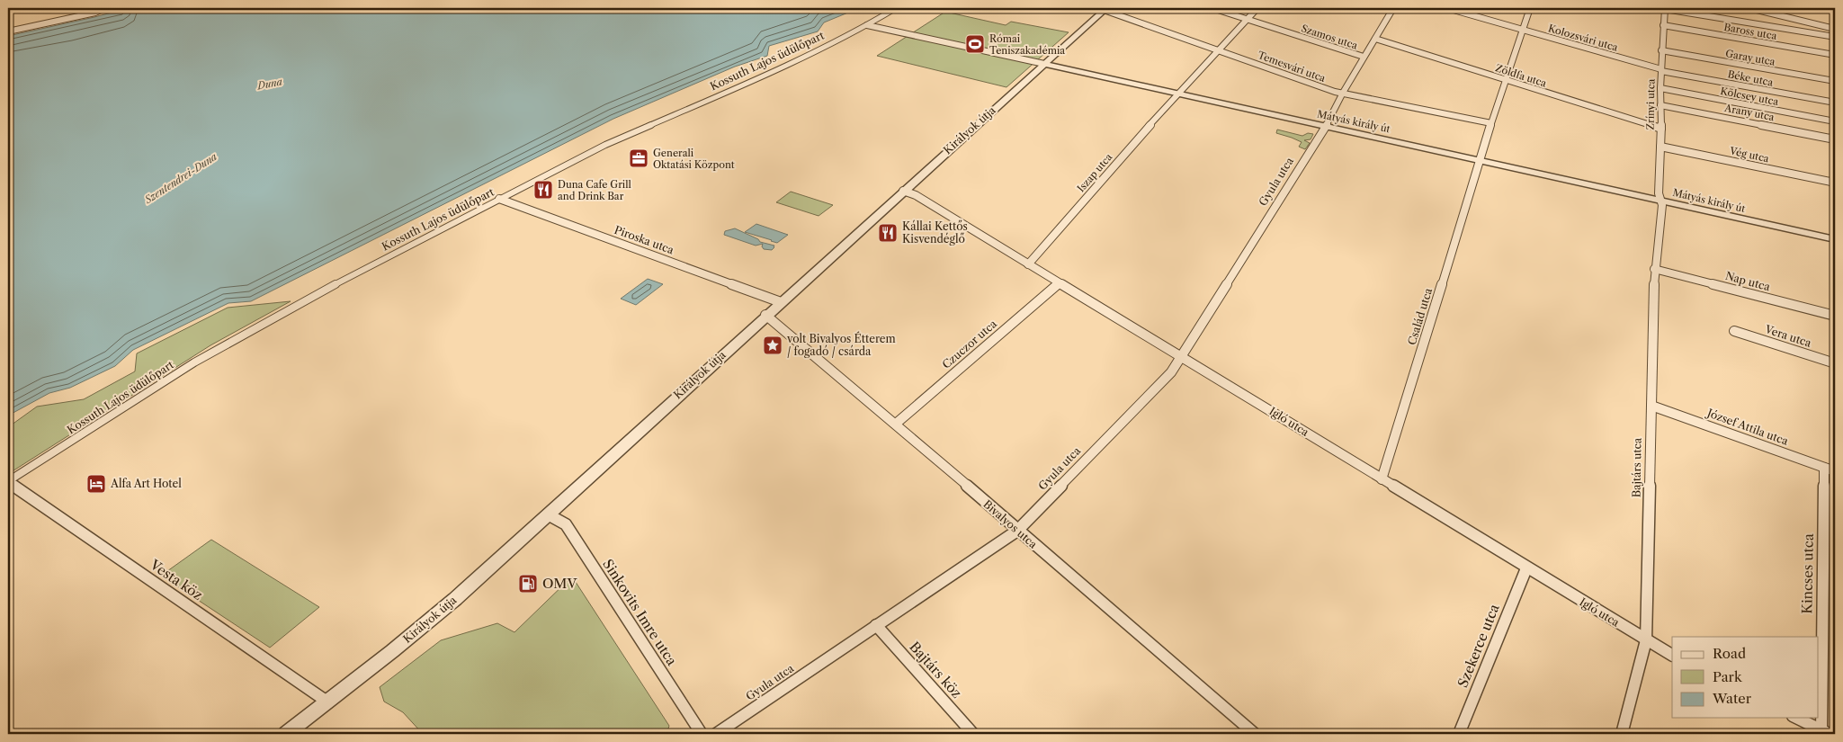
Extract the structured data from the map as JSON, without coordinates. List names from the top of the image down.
{
  "streets": {
    "street": [
      "Baross utca",
      "Szamos utca",
      "Kolozsvári utca",
      "Garay utca",
      "Kossuth Lajos üdülőpart",
      "Temesvári utca",
      "Zöldfa utca",
      "Béke utca",
      "Kölcsey utca",
      "Zrínyi utca",
      "Arany utca",
      "Mátyás király út",
      "Királyok útja",
      "Vég utca",
      "Iszap utca",
      "Gyula utca",
      "Piroska utca",
      "Nap utca",
      "Család utca",
      "Vera utca",
      "Czuczor utca",
      "Igló utca",
      "József Attila utca",
      "Bajtárs utca",
      "Bivalyos utca",
      "Kincses utca",
      "Vesta köz",
      "Sinkovits Imre utca",
      "Szekerce utca",
      "Bajtárs köz"
    ]
  },
  "crossings": [
    ["Baross utca", "Zrínyi utca"],
    ["Szamos utca", "Iszap utca"],
    ["Szamos utca", "Gyula utca"],
    ["Kolozsvári utca", "Béke utca"],
    ["Kolozsvári utca", "Zrínyi utca"],
    ["Kolozsvári utca", "Család utca"],
    ["Garay utca", "Zrínyi utca"],
    ["Kossuth Lajos üdülőpart", "Mátyás király út"],
    ["Kossuth Lajos üdülőpart", "Piroska utca"],
    ["Kossuth Lajos üdülőpart", "Vesta köz"],
    ["Temesvári utca", "Királyok útja"],
    ["Temesvári utca", "Iszap utca"],
    ["Temesvári utca", "Gyula utca"],
    ["Temesvári utca", "Család utca"],
    ["Zöldfa utca", "Zrínyi utca"],
    ["Zöldfa utca", "Gyula utca"],
    ["Zöldfa utca", "Család utca"],
    ["Béke utca", "Zrínyi utca"],
    ["Kölcsey utca", "Zrínyi utca"],
    ["Zrínyi utca", "Arany utca"],
    ["Zrínyi utca", "Mátyás király út"],
    ["Zrínyi utca", "Vég utca"],
    ["Zrínyi utca", "Bajtárs utca"],
    ["Mátyás király út", "Királyok útja"],
    ["Mátyás király út", "Iszap utca"],
    ["Mátyás király út", "Gyula utca"],
    ["Mátyás király út", "Család utca"],
    ["Mátyás király út", "Bajtárs utca"],
    ["Királyok útja", "Piroska utca"],
    ["Királyok útja", "Igló utca"],
    ["Királyok útja", "Bivalyos utca"],
    ["Királyok útja", "Vesta köz"],
    ["Királyok útja", "Sinkovits Imre utca"],
    ["Iszap utca", "Igló utca"],
    ["Gyula utca", "Igló utca"],
    ["Gyula utca", "Bivalyos utca"],
    ["Gyula utca", "Bajtárs köz"],
    ["Nap utca", "Bajtárs utca"],
    ["Család utca", "Igló utca"],
    ["Czuczor utca", "Igló utca"],
    ["Czuczor utca", "Bivalyos utca"],
    ["Igló utca", "Bajtárs utca"],
    ["Igló utca", "Szekerce utca"],
    ["József Attila utca", "Bajtárs utca"],
    ["József Attila utca", "Kincses utca"]
  ],
  "water": ["Duna", "Szentendrei-Duna"],
  "places": {
    "sports": ["Római Teniszakadémia"],
    "office": ["Generali Oktatási Központ"],
    "restaurant": ["Duna Cafe Grill and Drink Bar", "Kállai Kettős Kisvendéglő"],
    "place": ["volt Bivalyos Étterem / fogadó / csárda"],
    "hotel": ["Alfa Art Hotel"],
    "fuel station": ["OMV"]
  },
  "legend": ["Road", "Park", "Water"]
}
